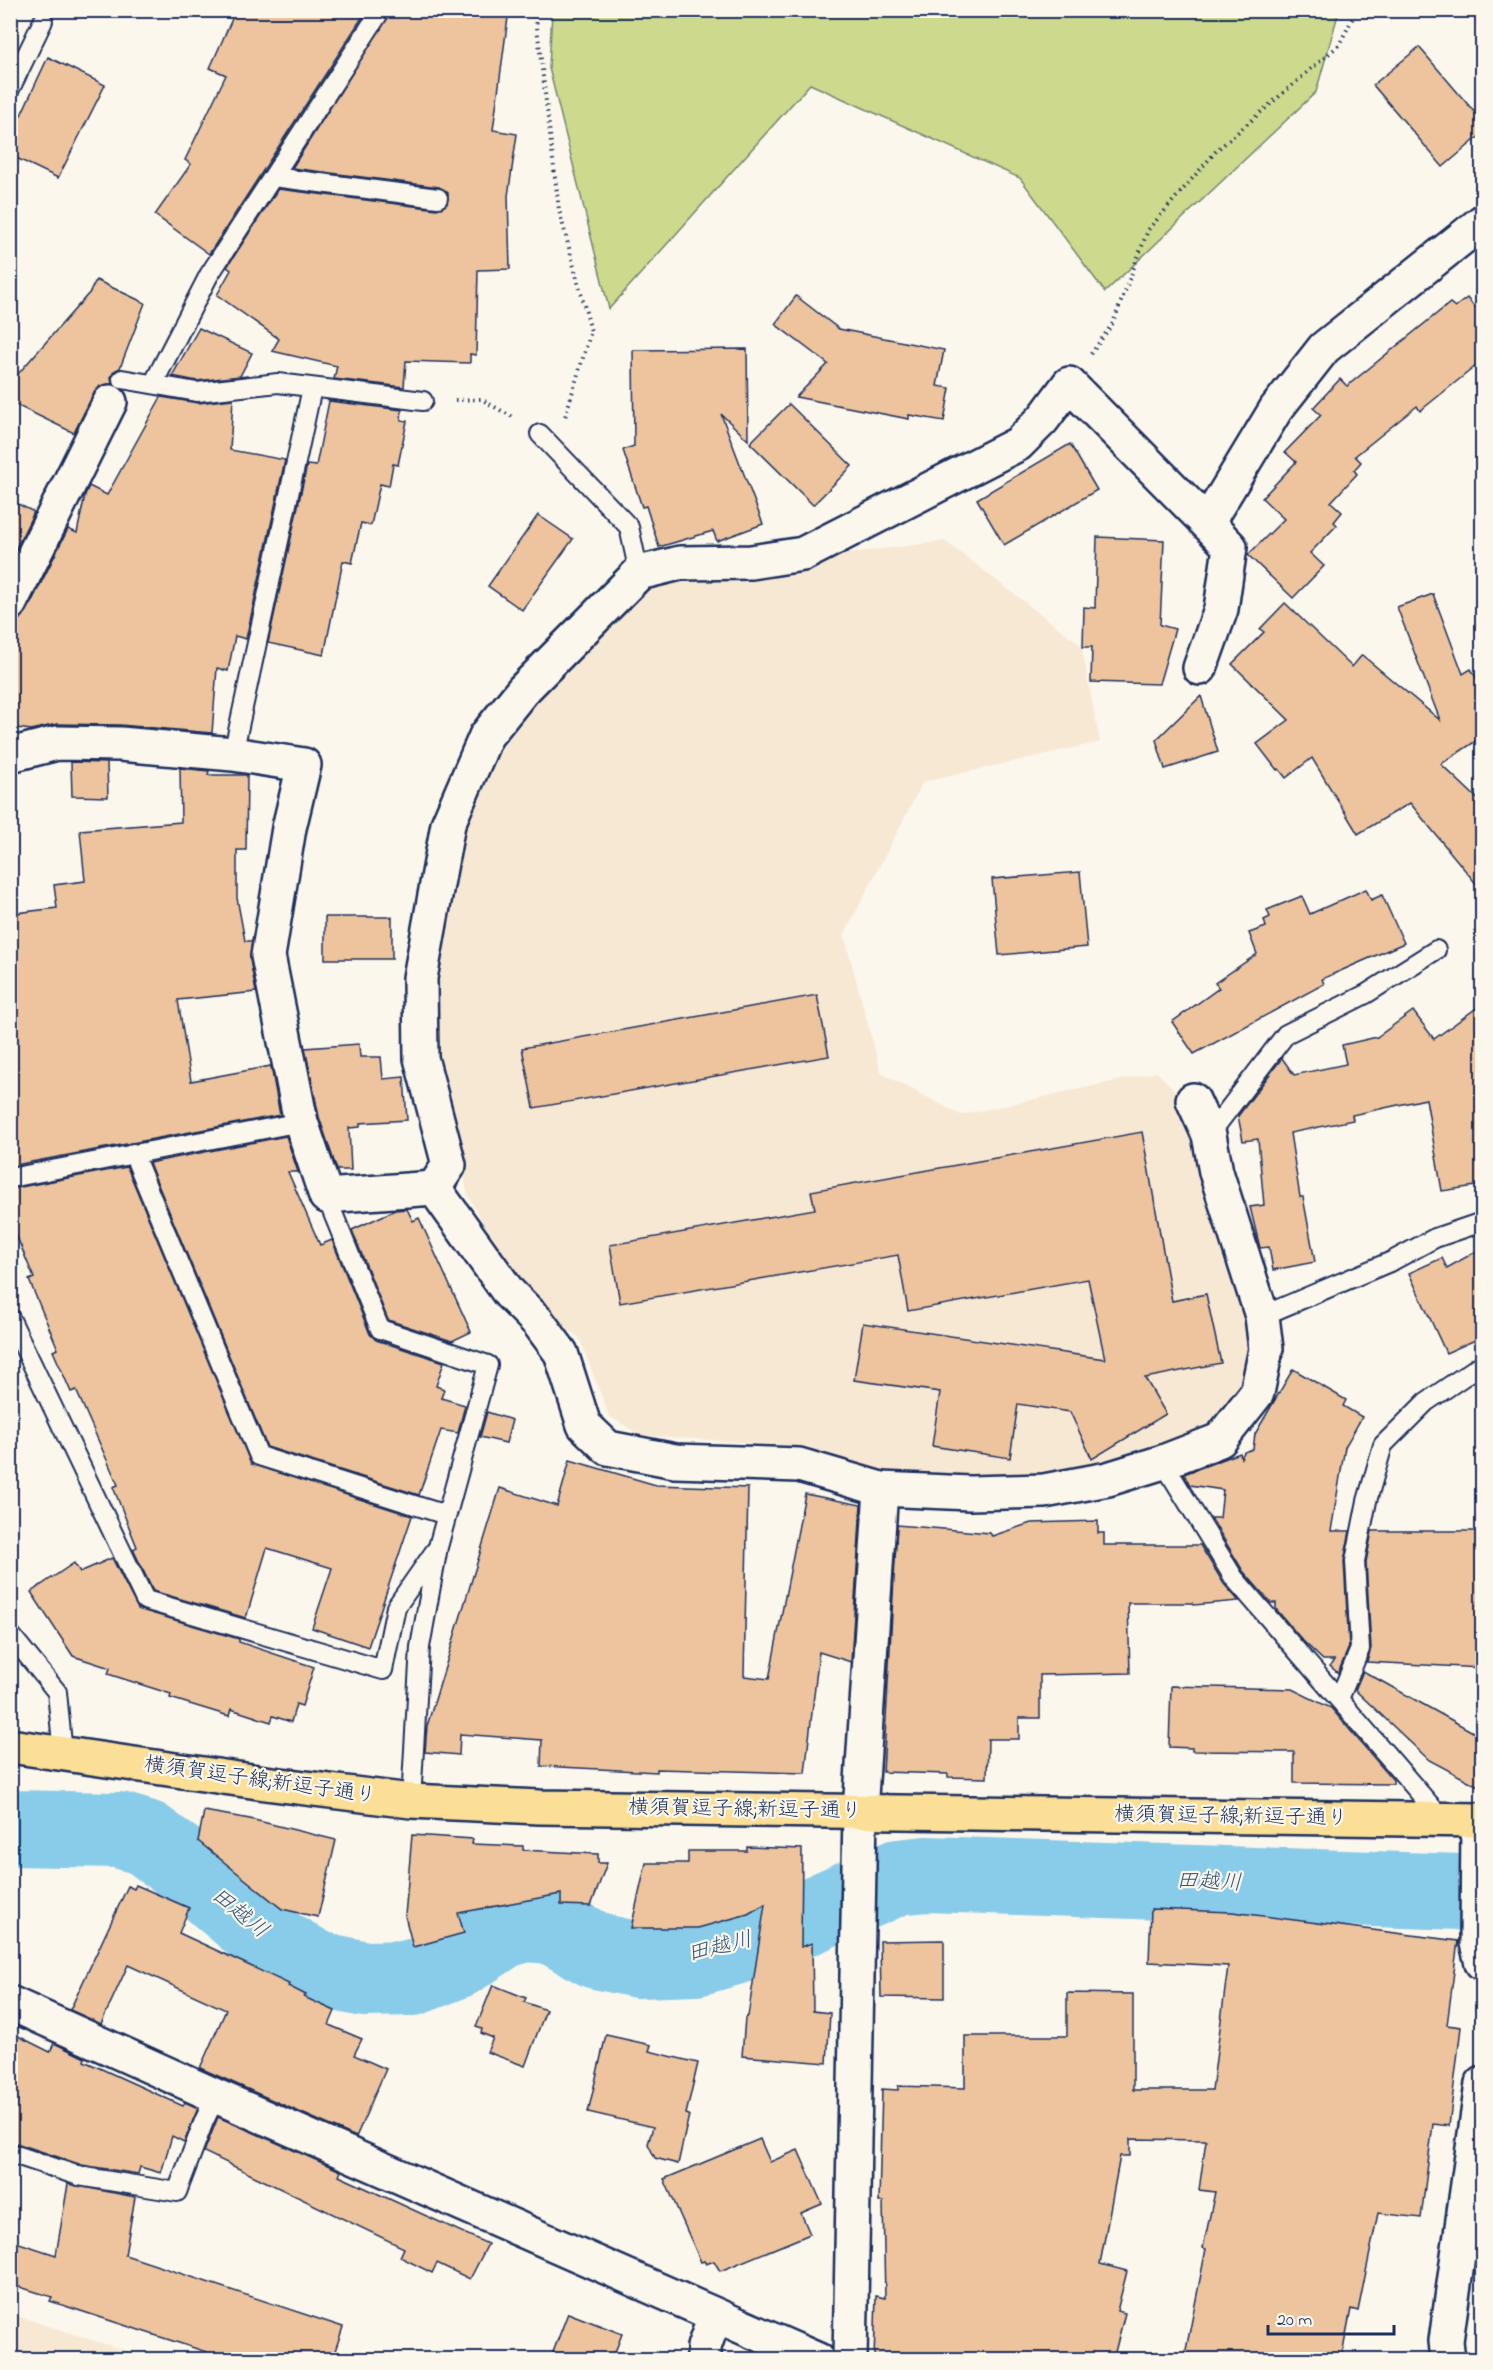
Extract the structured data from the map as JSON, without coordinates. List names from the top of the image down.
{
  "streets": {
    "main road": ["横須賀逗子線;新逗子通り"]
  },
  "water": ["田越川"],
  "scale_bar": "20 m"
}
